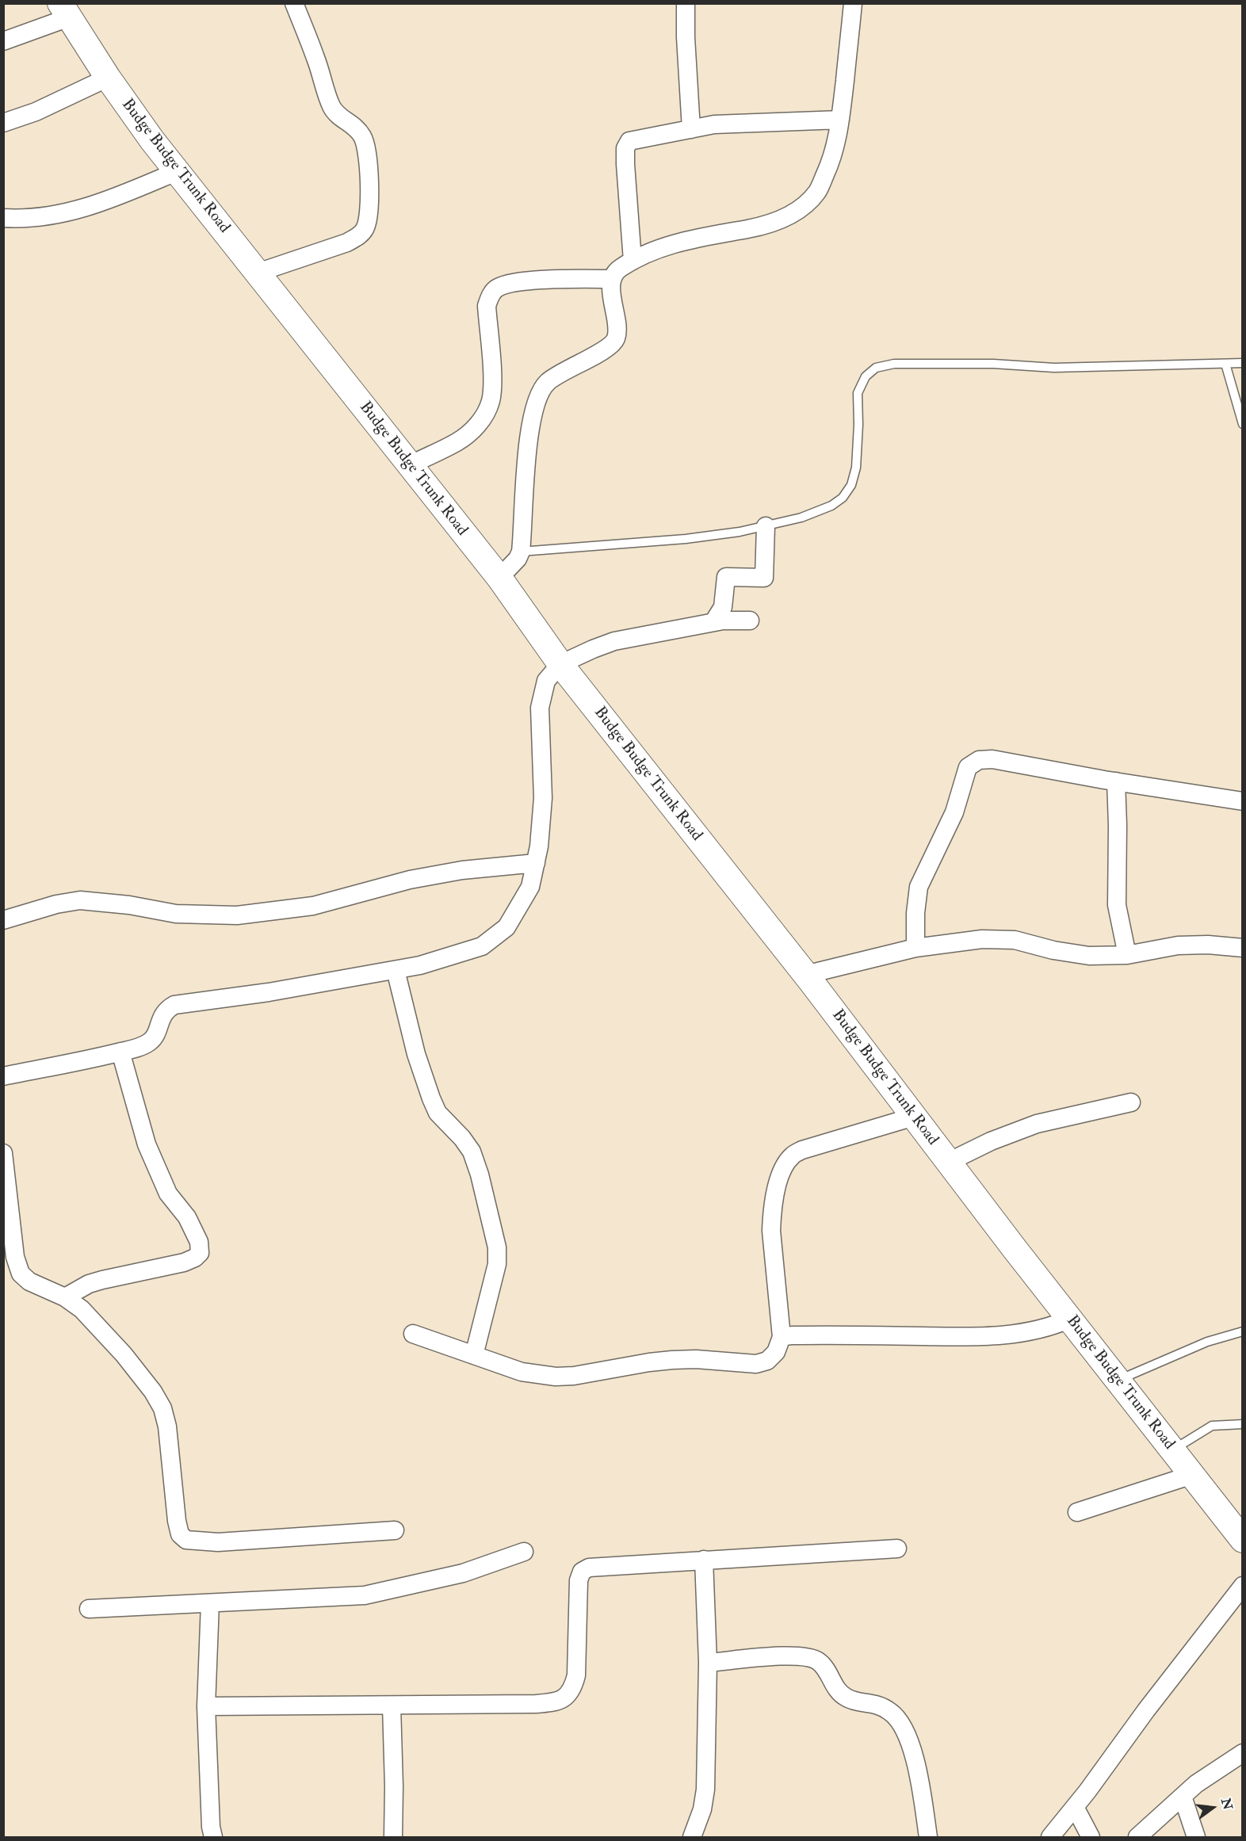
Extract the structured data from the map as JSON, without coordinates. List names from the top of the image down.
{
  "streets": {
    "main road": ["Budge Budge Trunk Road"]
  },
  "north": "right"
}
